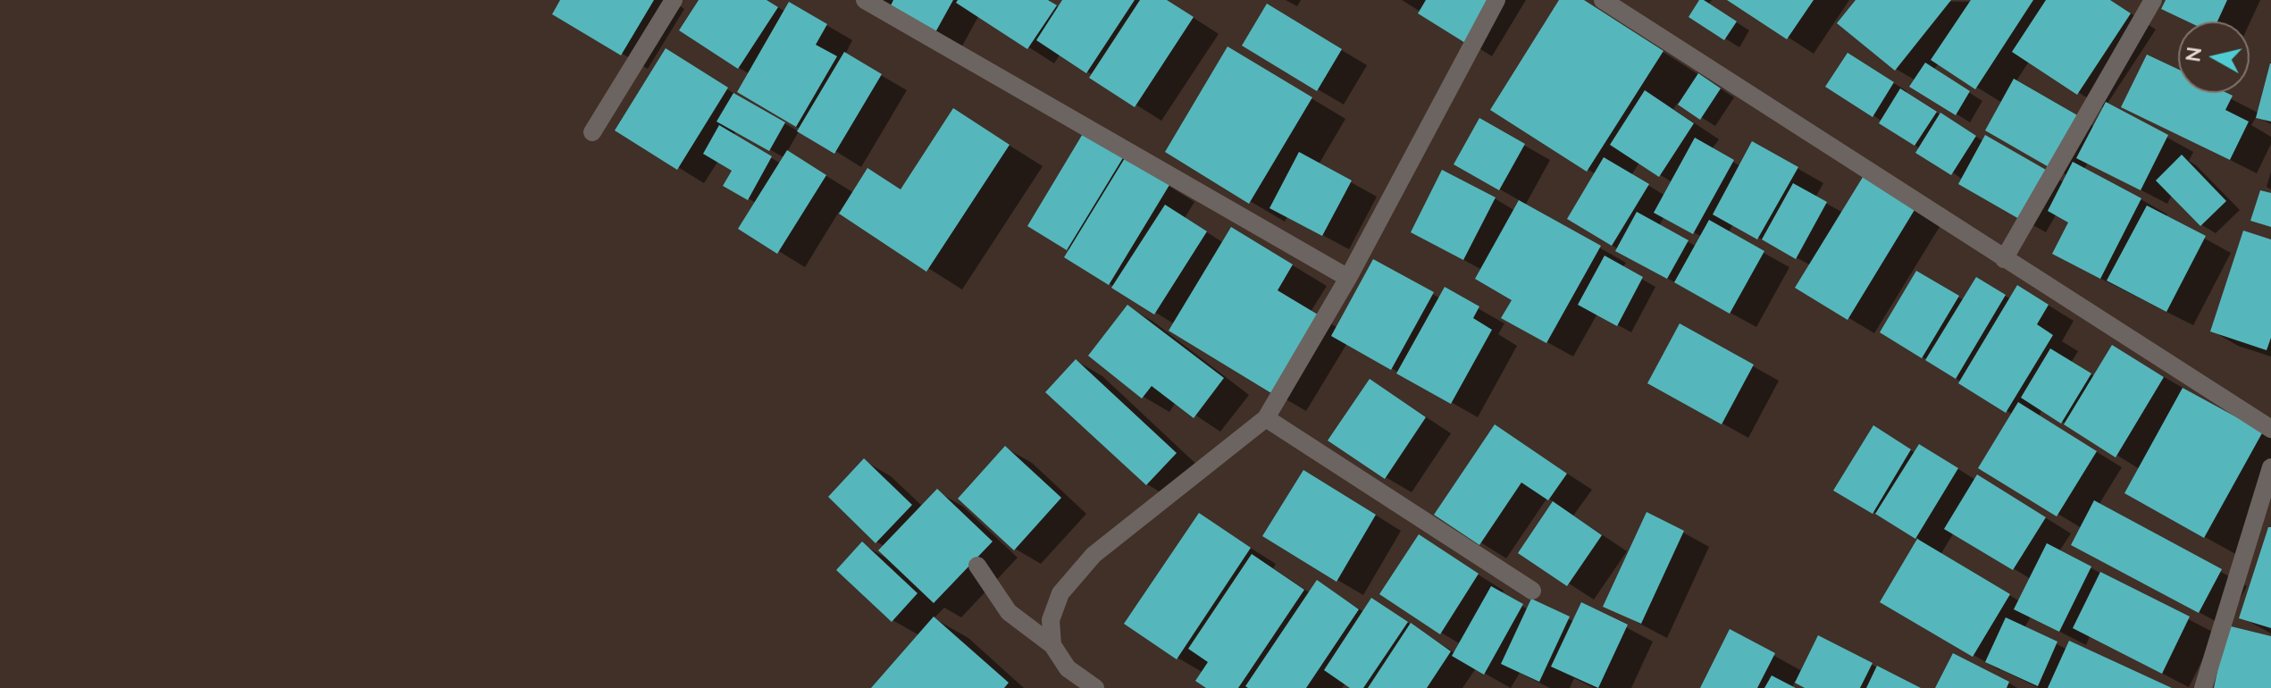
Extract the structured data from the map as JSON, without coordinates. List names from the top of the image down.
{
  "north": "left"
}
